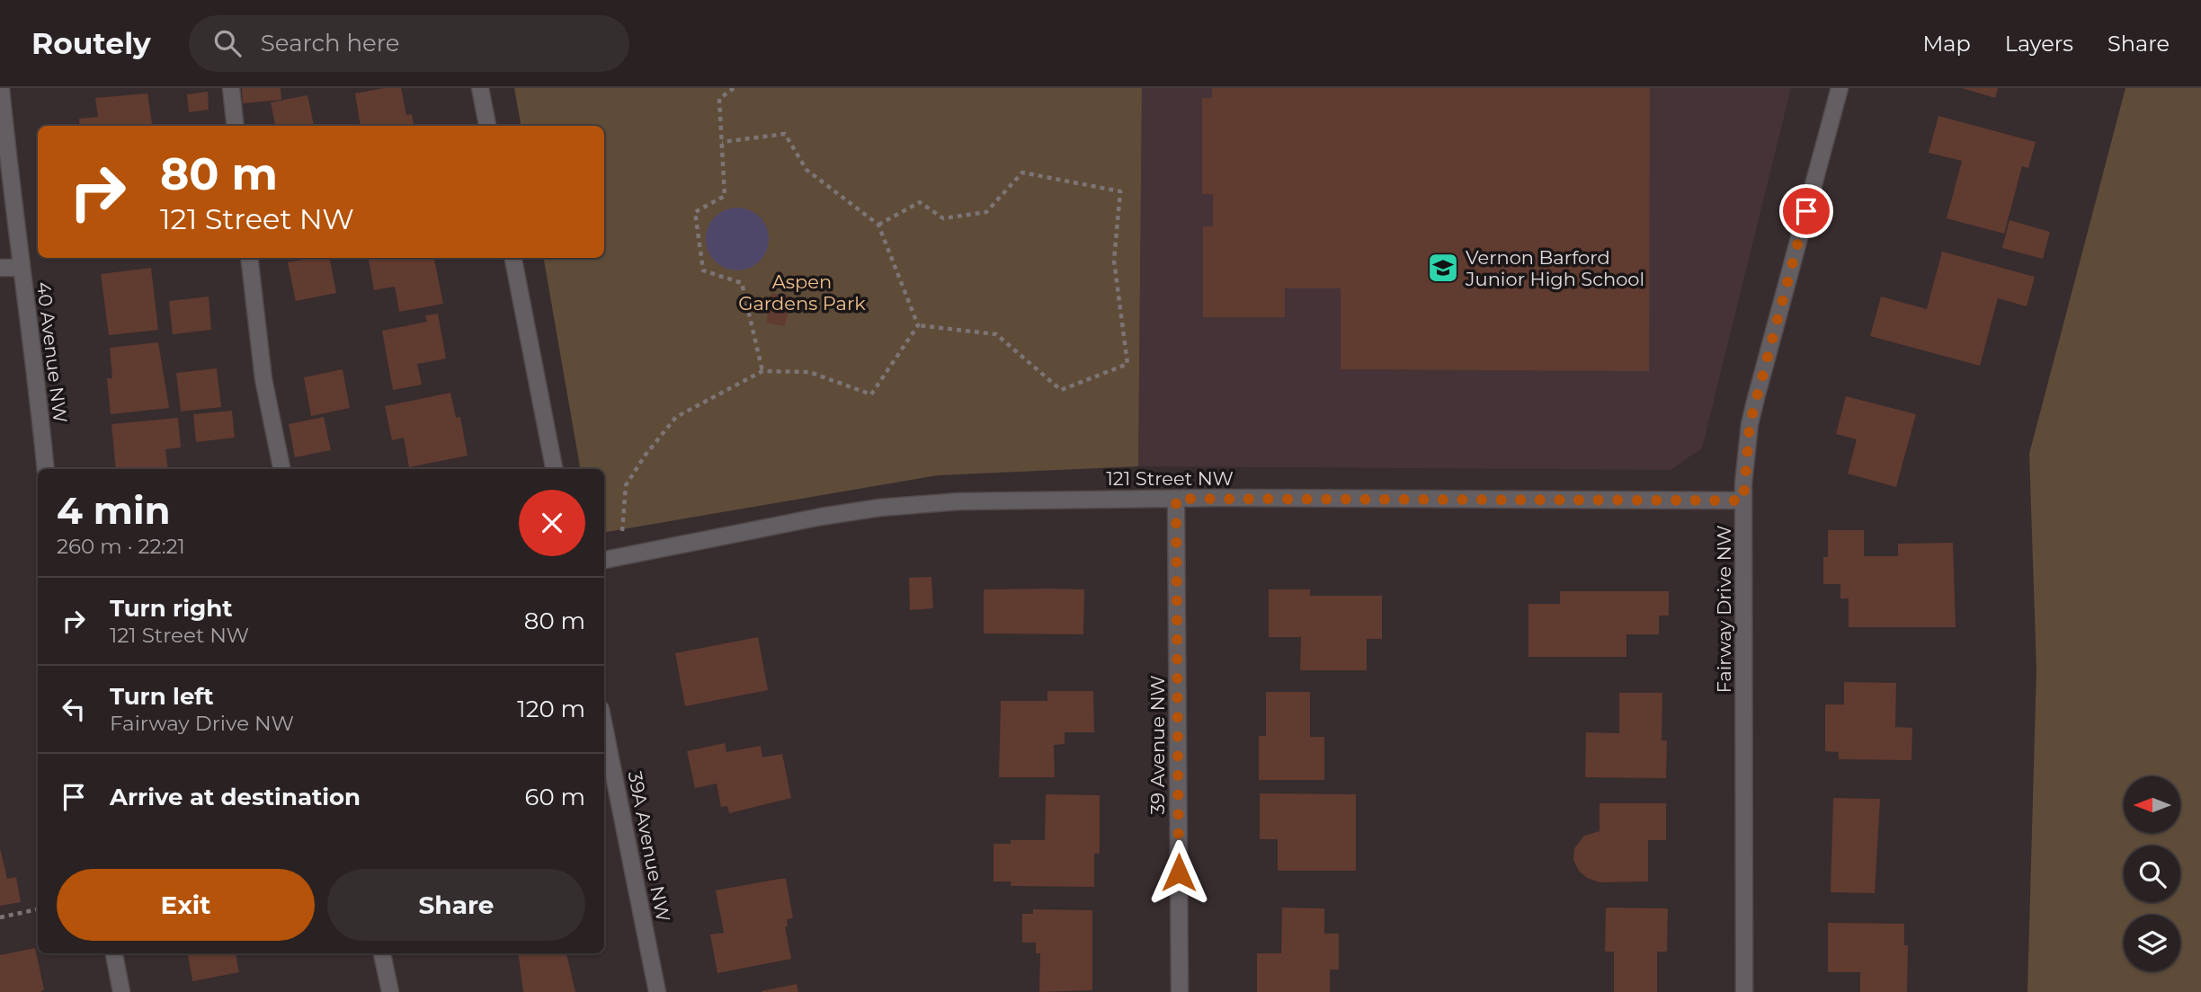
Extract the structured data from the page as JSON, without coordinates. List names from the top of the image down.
{
  "streets": {
    "street": [
      "40 Avenue NW",
      "121 Street NW",
      "Fairway Drive NW",
      "39 Avenue NW",
      "39A Avenue NW"
    ]
  },
  "crossings": [
    ["121 Street NW", "Fairway Drive NW"],
    ["121 Street NW", "39 Avenue NW"]
  ],
  "parks": ["Aspen Gardens Park"],
  "places": {
    "school or university": ["Vernon Barford Junior High School"]
  },
  "north": "left",
  "page": {
    "header": "Routely",
    "search": "Search here",
    "nav": ["Map", "Layers", "Share"],
    "turn": ["80 m", "121 Street NW"],
    "heading": ["4 min", "260 m · 22:21"],
    "list": [
      {
        "name": "Turn right",
        "note": "121 Street NW",
        "value": "80 m"
      },
      {
        "name": "Turn left",
        "note": "Fairway Drive NW",
        "value": "120 m"
      },
      {
        "name": "Arrive at destination",
        "value": "60 m"
      }
    ],
    "buttons": ["Exit", "Share"]
  }
}
